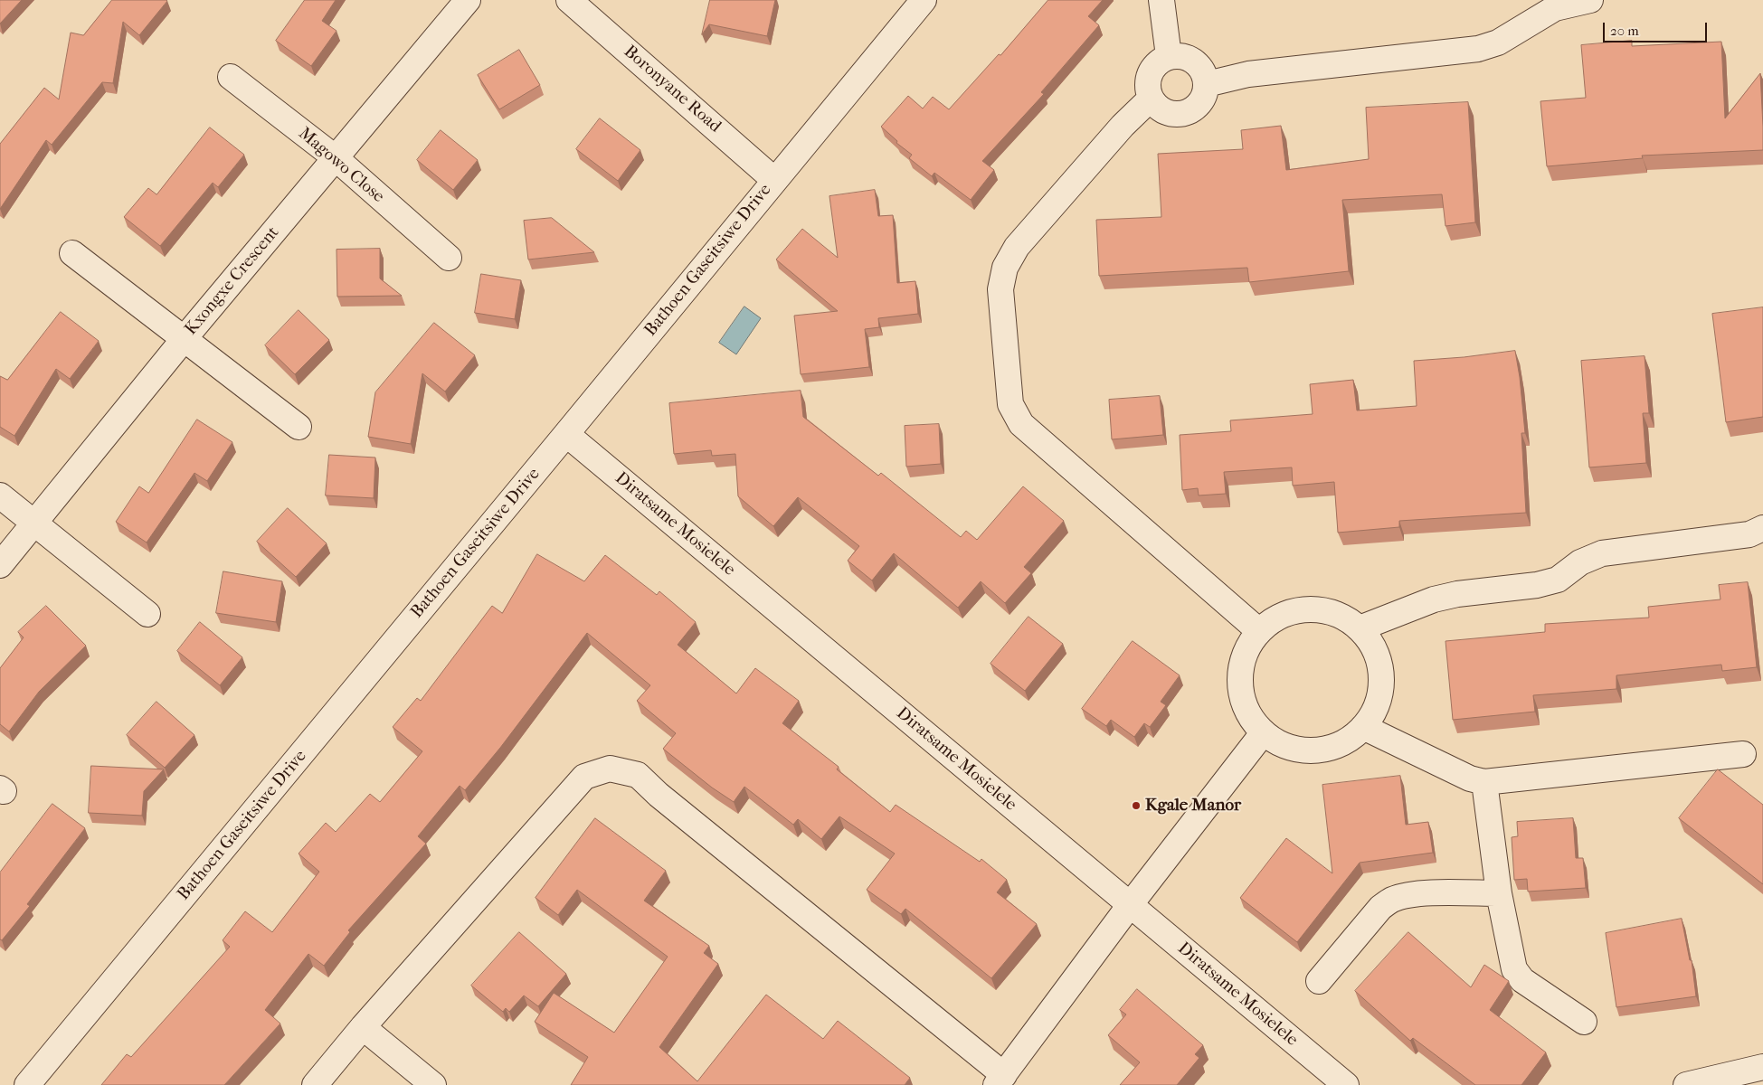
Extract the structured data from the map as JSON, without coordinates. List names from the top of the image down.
{
  "streets": {
    "street": [
      "Boronyane Road",
      "Magowo Close",
      "Bathoen Gaseitsiwe Drive",
      "Kxongxe Crescent",
      "Diratsame Mosielele"
    ]
  },
  "crossings": [
    ["Boronyane Road", "Bathoen Gaseitsiwe Drive"],
    ["Magowo Close", "Kxongxe Crescent"],
    ["Bathoen Gaseitsiwe Drive", "Diratsame Mosielele"]
  ],
  "places": ["Kgale Manor"],
  "scale_bar": "20 m"
}
